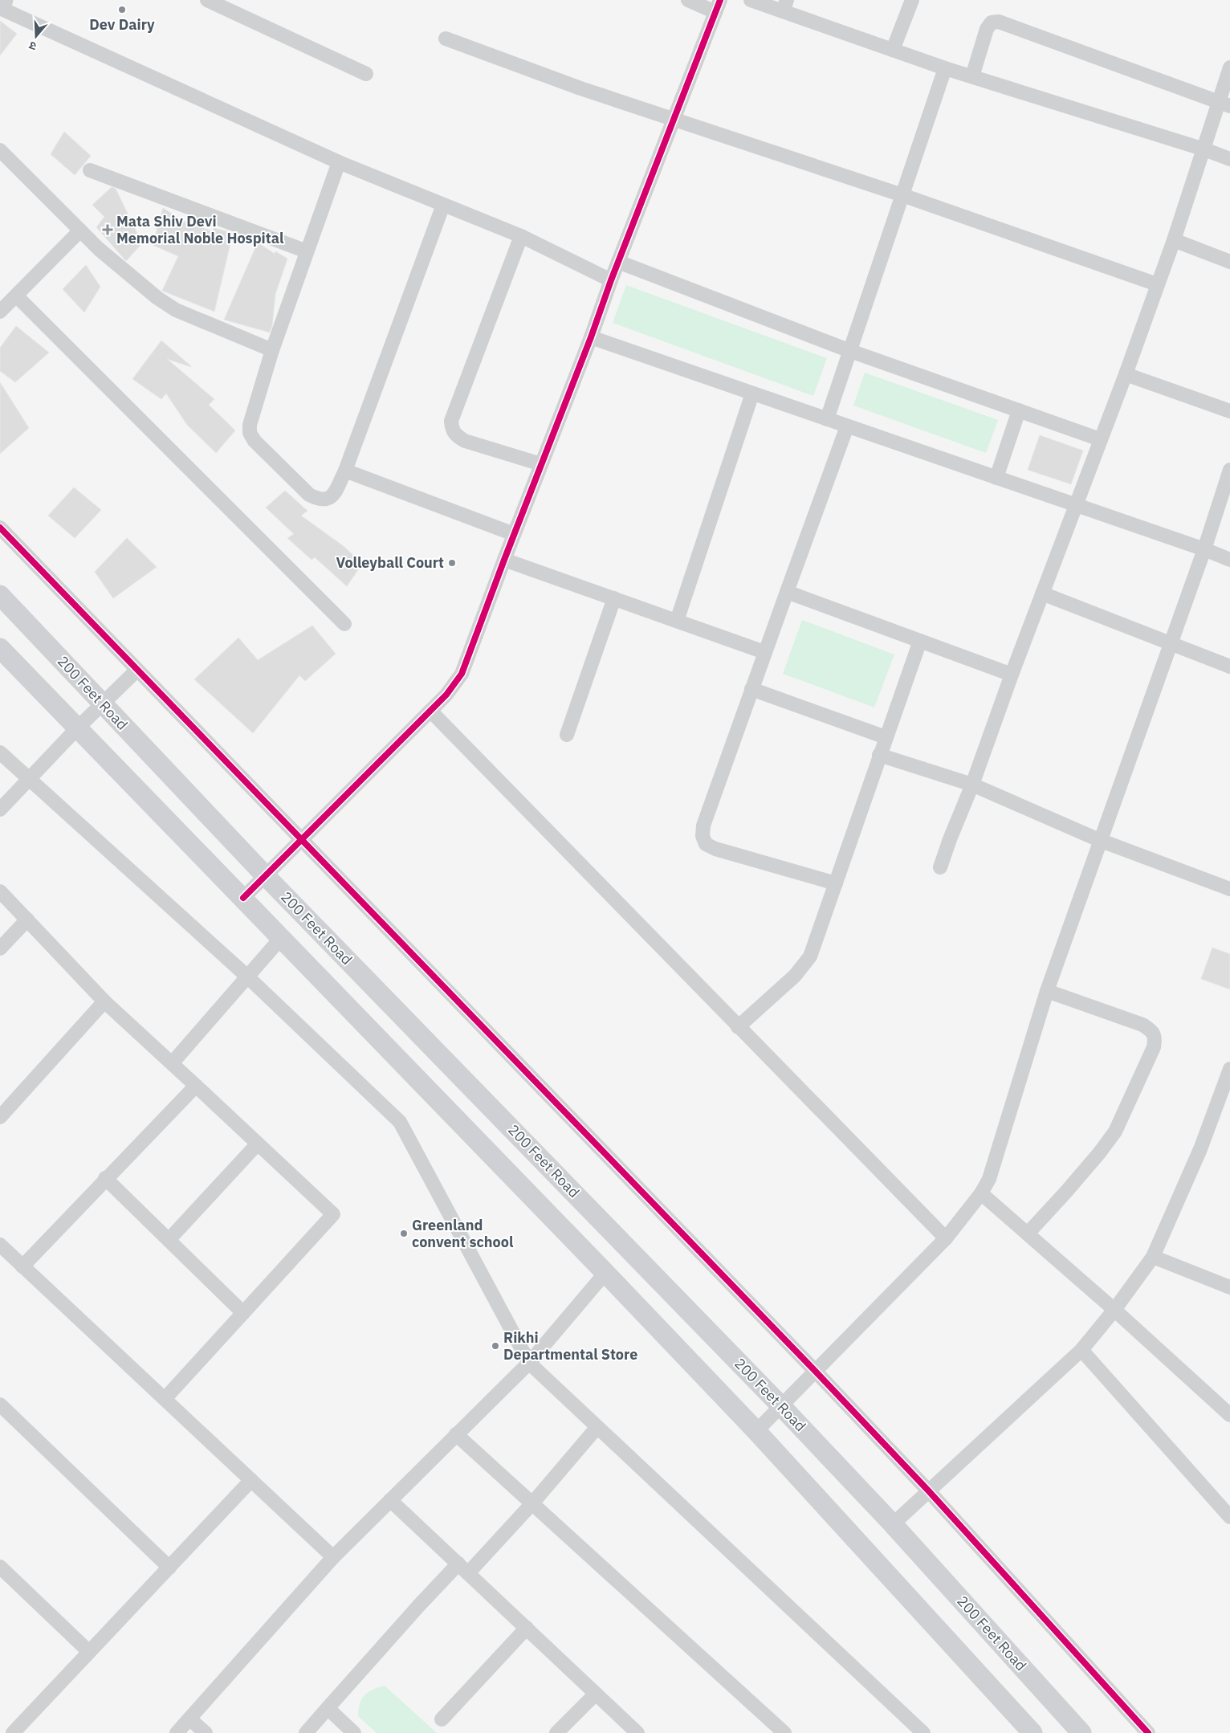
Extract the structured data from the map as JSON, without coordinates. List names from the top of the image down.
{
  "streets": {
    "street": ["200 Feet Road"]
  },
  "places": {
    "other": [
      "Dev Dairy",
      "Volleyball Court",
      "Greenland convent school",
      "Rikhi Departmental Store"
    ],
    "health": ["Mata Shiv Devi Memorial Noble Hospital"]
  },
  "north": "bottom"
}
